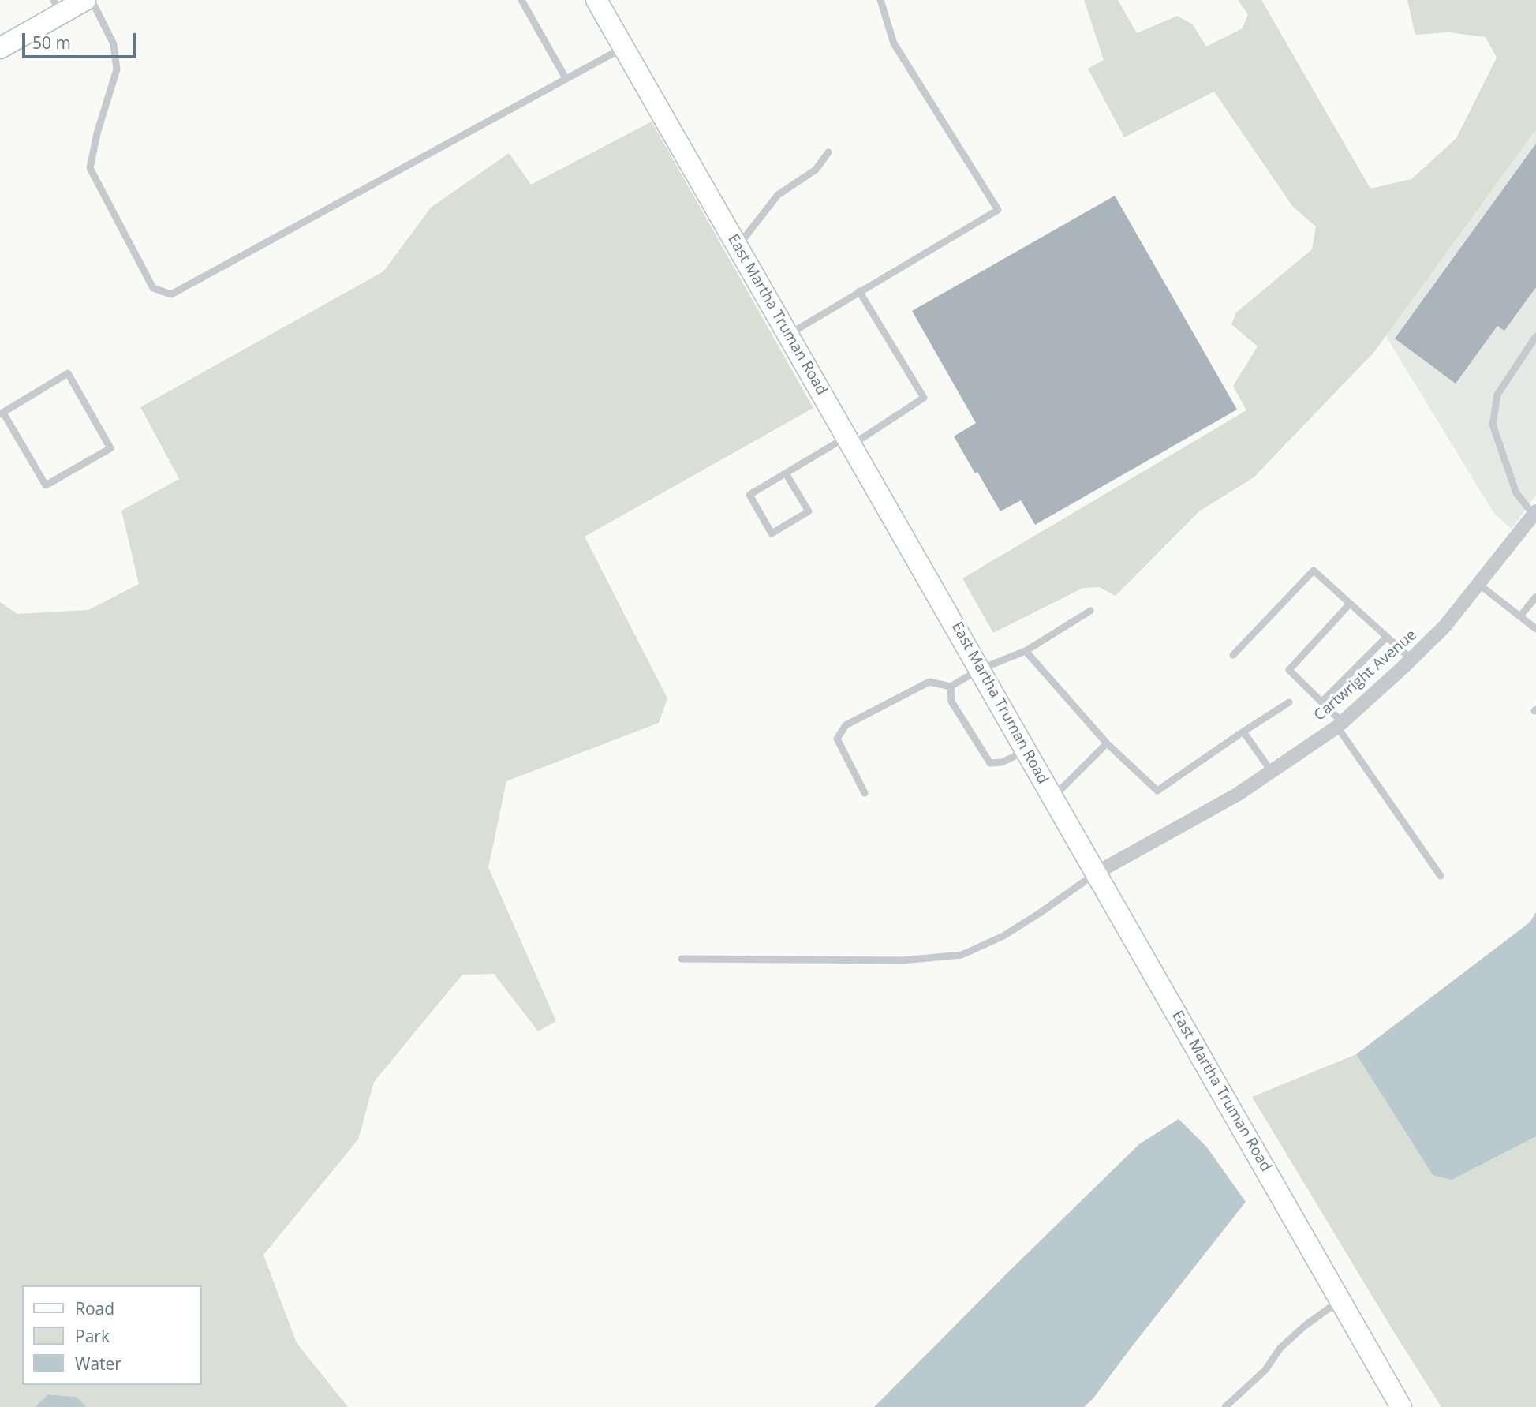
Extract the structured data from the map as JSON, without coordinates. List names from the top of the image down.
{
  "streets": {
    "main road": ["East Martha Truman Road"],
    "street": ["Cartwright Avenue"]
  },
  "crossings": [
    ["East Martha Truman Road", "Cartwright Avenue"]
  ],
  "legend": ["Road", "Park", "Water"],
  "scale_bar": "50 m"
}
